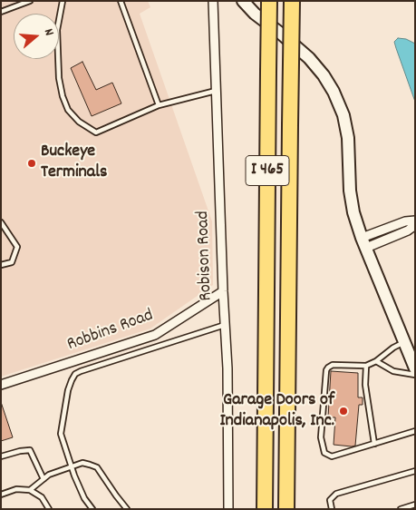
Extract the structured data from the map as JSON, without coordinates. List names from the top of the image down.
{
  "streets": {
    "highway": ["I 465"],
    "street": ["Robison Road", "Robbins Road"]
  },
  "crossings": [
    ["Robison Road", "Robbins Road"]
  ],
  "places": ["Buckeye Terminals", "Garage Doors of Indianapolis, Inc."],
  "north": "right"
}
